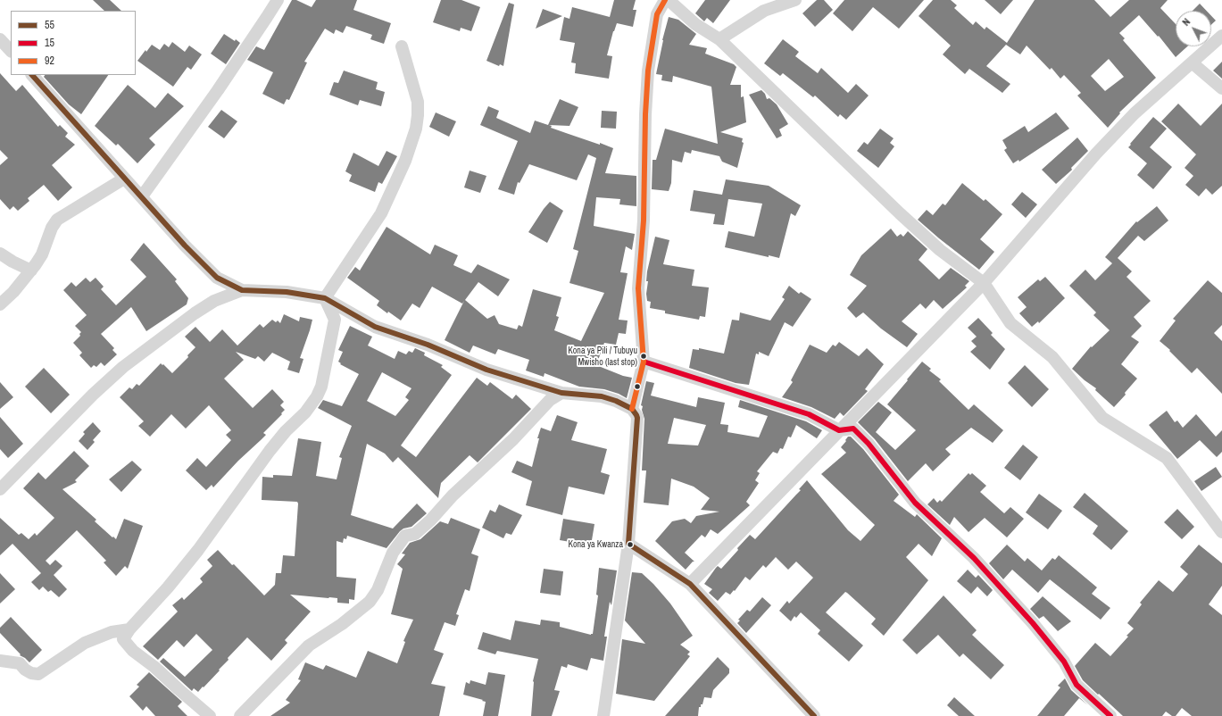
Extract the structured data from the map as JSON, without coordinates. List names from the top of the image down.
{
  "places": ["Kona ya Pili / Tubuyu Mwisho (last stop)", "Kona ya Kwanza"],
  "lines": ["transit line 92", "transit line 55", "transit line 15"],
  "legend": ["55", "15", "92"],
  "north": "top left"
}
